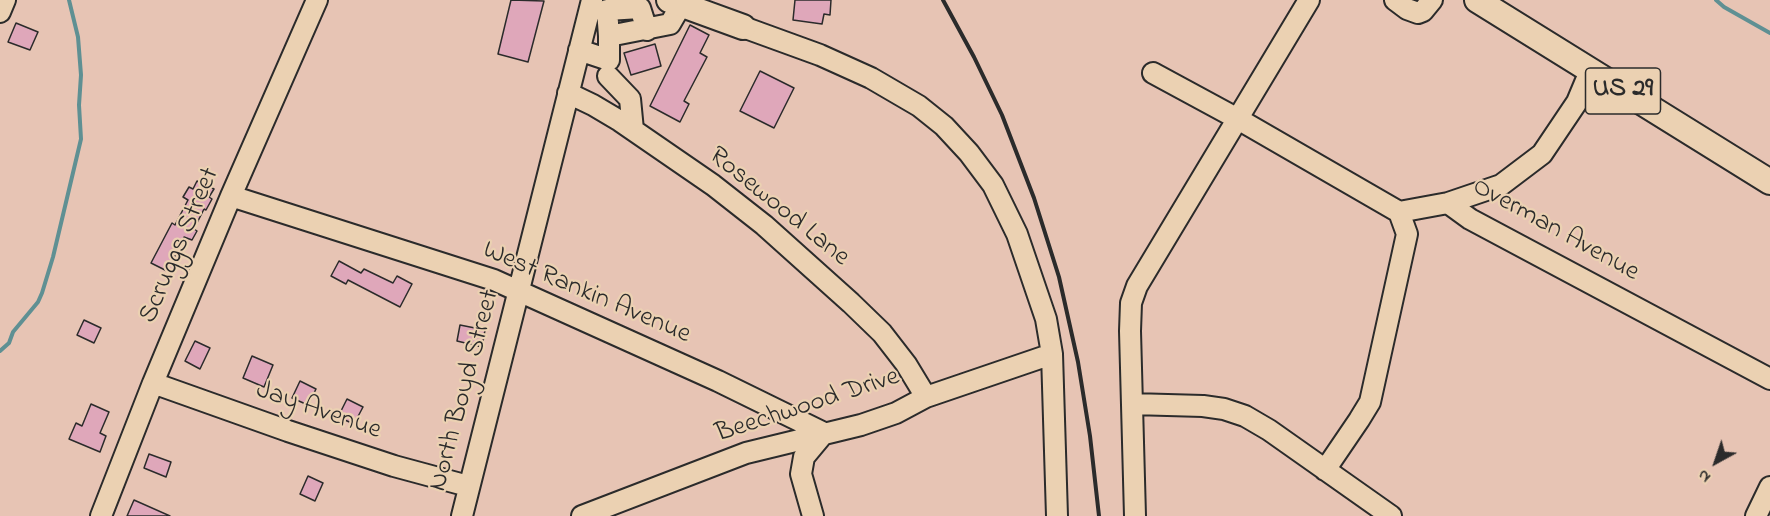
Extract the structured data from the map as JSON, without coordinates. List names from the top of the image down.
{
  "streets": {
    "main road": ["US 29"],
    "street": [
      "Rosewood Lane",
      "Overman Avenue",
      "Scruggs Street",
      "West Rankin Avenue",
      "North Boyd Street",
      "Beechwood Drive",
      "Jay Avenue"
    ]
  },
  "crossings": [
    ["Rosewood Lane", "North Boyd Street"],
    ["Rosewood Lane", "Beechwood Drive"],
    ["Scruggs Street", "West Rankin Avenue"],
    ["Scruggs Street", "Jay Avenue"],
    ["West Rankin Avenue", "North Boyd Street"],
    ["West Rankin Avenue", "Beechwood Drive"],
    ["North Boyd Street", "Jay Avenue"]
  ],
  "north": "bottom left"
}
